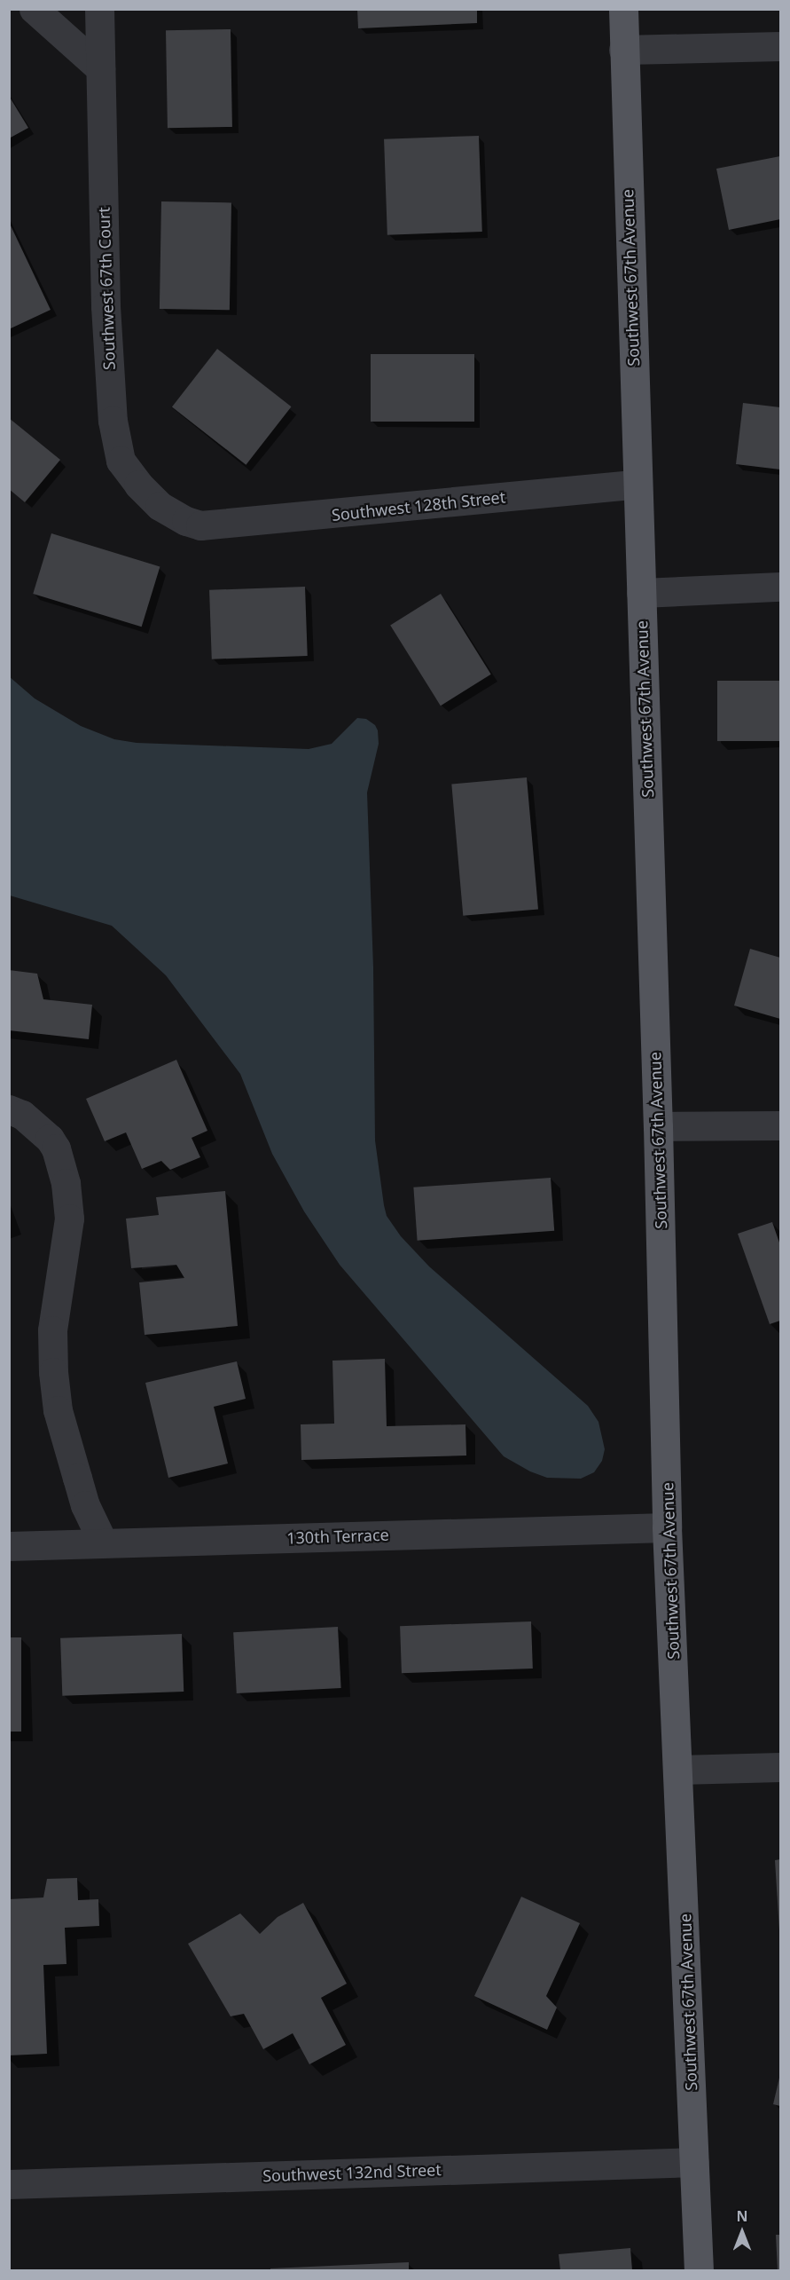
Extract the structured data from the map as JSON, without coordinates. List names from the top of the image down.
{
  "streets": {
    "main road": ["Southwest 67th Avenue"],
    "street": [
      "Southwest 67th Court",
      "Southwest 128th Street",
      "130th Terrace",
      "Southwest 132nd Street"
    ]
  },
  "crossings": [
    ["Southwest 67th Avenue", "Southwest 128th Street"],
    ["Southwest 67th Avenue", "130th Terrace"],
    ["Southwest 67th Avenue", "Southwest 132nd Street"],
    ["Southwest 67th Court", "Southwest 128th Street"]
  ],
  "north": "top"
}
